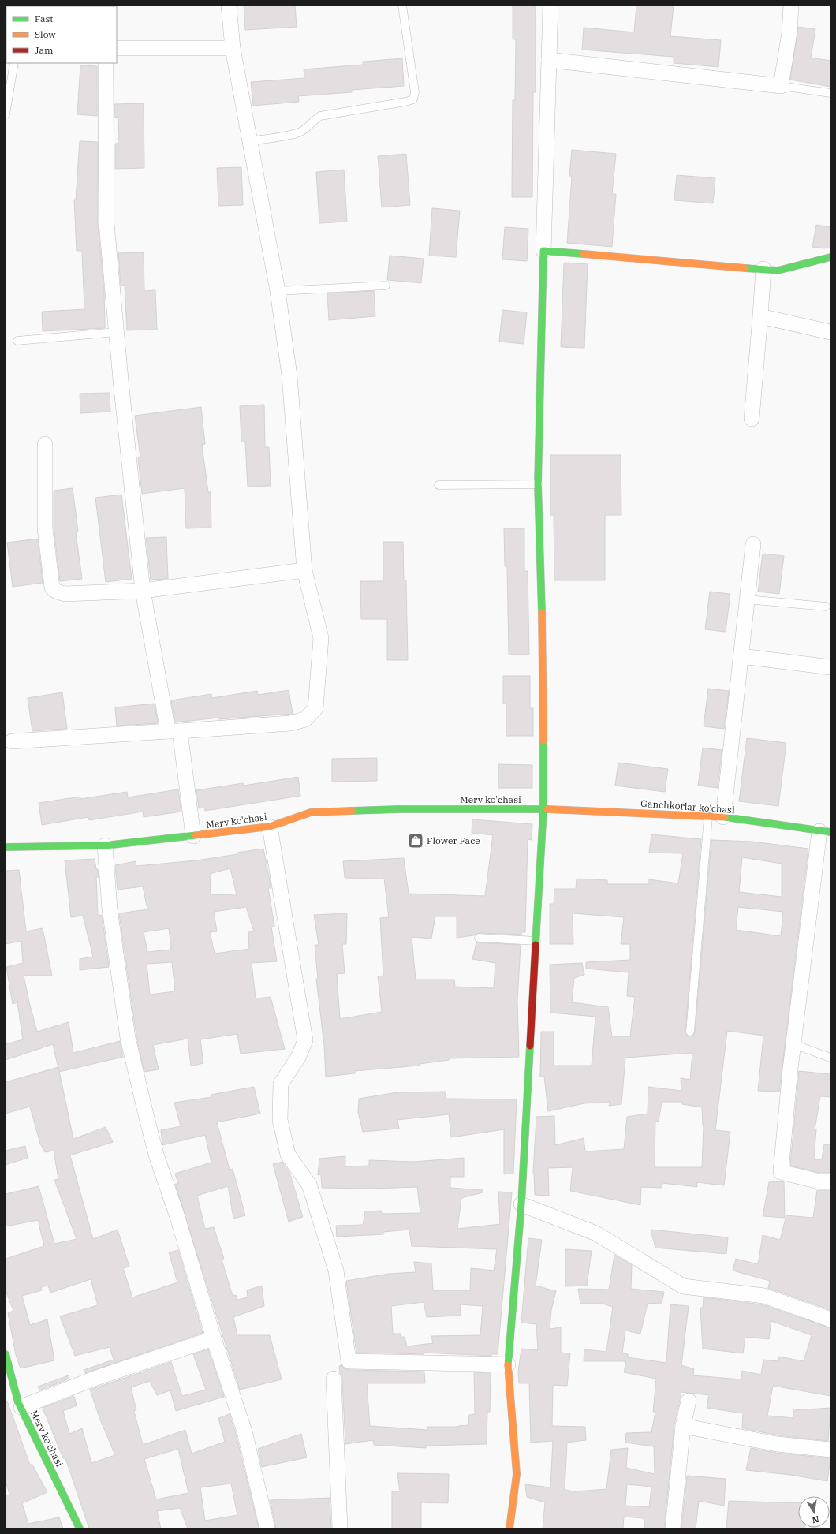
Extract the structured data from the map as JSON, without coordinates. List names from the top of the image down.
{
  "streets": {
    "street": ["Merv ko'chasi", "Ganchkorlar ko'chasi"]
  },
  "crossings": [
    ["Merv ko'chasi", "Ganchkorlar ko'chasi"]
  ],
  "places": {
    "shop": ["Flower Face"]
  },
  "legend": ["Fast", "Slow", "Jam"],
  "north": "bottom"
}
